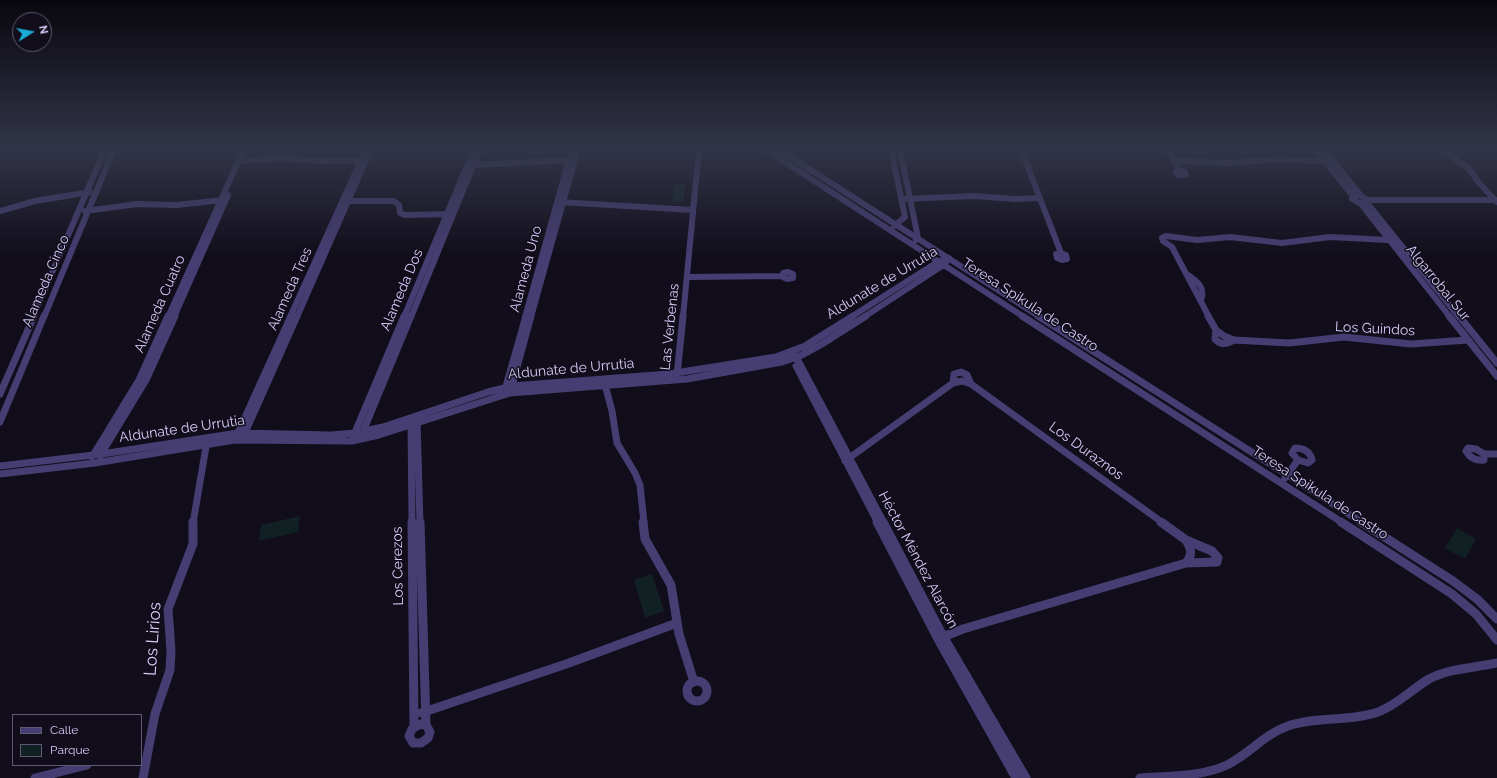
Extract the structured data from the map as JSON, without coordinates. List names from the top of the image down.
{
  "streets": {
    "street": [
      "Alameda Uno",
      "Alameda Cinco",
      "Aldunate de Urrutia",
      "Algarrobal Sur",
      "Alameda Tres",
      "Alameda Dos",
      "Alameda Cuatro",
      "Teresa Spikula de Castro",
      "Las Verbenas",
      "Los Guindos",
      "Los Duraznos",
      "Héctor Méndez Alarcón",
      "Los Cerezos",
      "Los Lirios"
    ]
  },
  "crossings": [
    ["Alameda Uno", "Aldunate de Urrutia"],
    ["Aldunate de Urrutia", "Alameda Tres"],
    ["Aldunate de Urrutia", "Alameda Dos"],
    ["Aldunate de Urrutia", "Alameda Cuatro"],
    ["Aldunate de Urrutia", "Teresa Spikula de Castro"],
    ["Aldunate de Urrutia", "Las Verbenas"],
    ["Aldunate de Urrutia", "Héctor Méndez Alarcón"],
    ["Aldunate de Urrutia", "Los Cerezos"],
    ["Aldunate de Urrutia", "Los Lirios"],
    ["Algarrobal Sur", "Los Guindos"],
    ["Los Duraznos", "Héctor Méndez Alarcón"]
  ],
  "legend": ["Calle", "Parque"],
  "north": "right"
}
